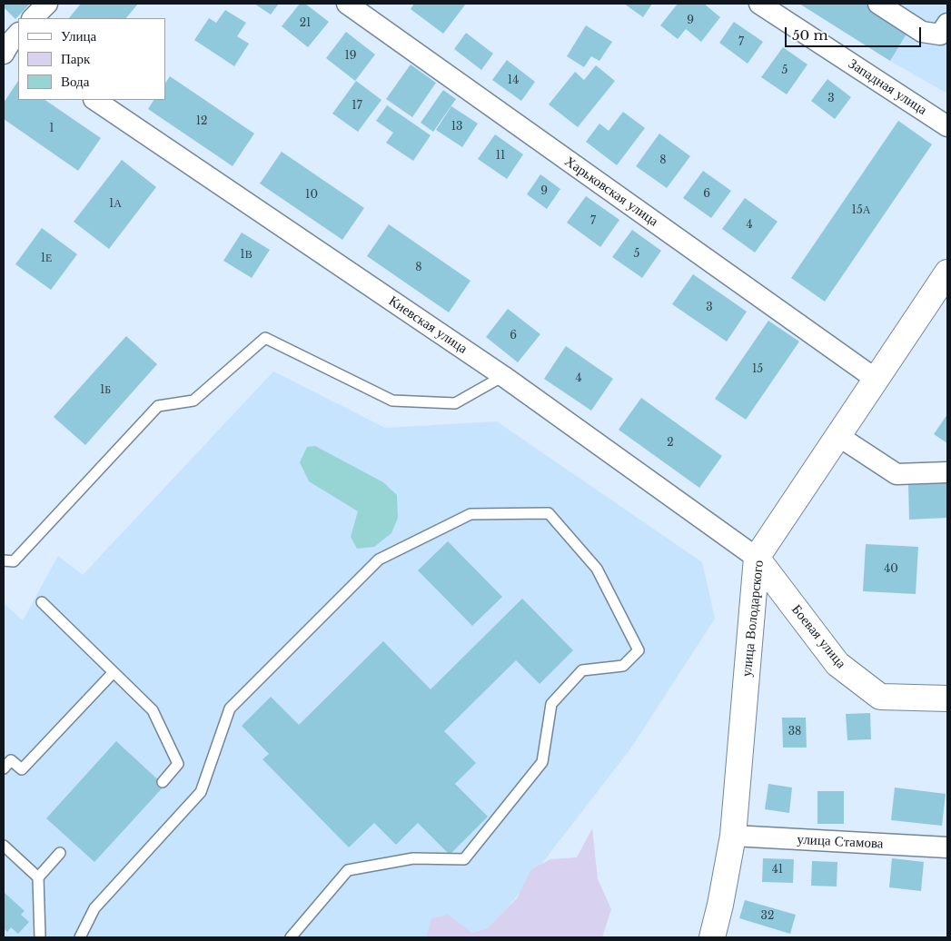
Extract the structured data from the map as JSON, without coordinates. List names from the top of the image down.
{
  "streets": {
    "main road": ["улица Володарского", "Боевая улица"],
    "street": [
      "Западная улица",
      "Харьковская улица",
      "Киевская улица",
      "улица Стамова"
    ]
  },
  "crossings": [
    ["Харьковская улица", "улица Володарского"],
    ["Киевская улица", "улица Володарского"],
    ["Киевская улица", "Боевая улица"],
    ["улица Володарского", "Боевая улица"],
    ["улица Володарского", "улица Стамова"]
  ],
  "house_numbers": [
    "9",
    "21",
    "7",
    "19",
    "5",
    "14",
    "3",
    "17",
    "12",
    "13",
    "1",
    "11",
    "8",
    "9",
    "6",
    "10",
    "1А",
    "15А",
    "7",
    "4",
    "5",
    "1В",
    "1Е",
    "8",
    "3",
    "6",
    "15",
    "4",
    "1Б",
    "2",
    "40",
    "38",
    "41",
    "32"
  ],
  "legend": ["Улица", "Парк", "Вода"],
  "scale_bar": "50 m"
}
